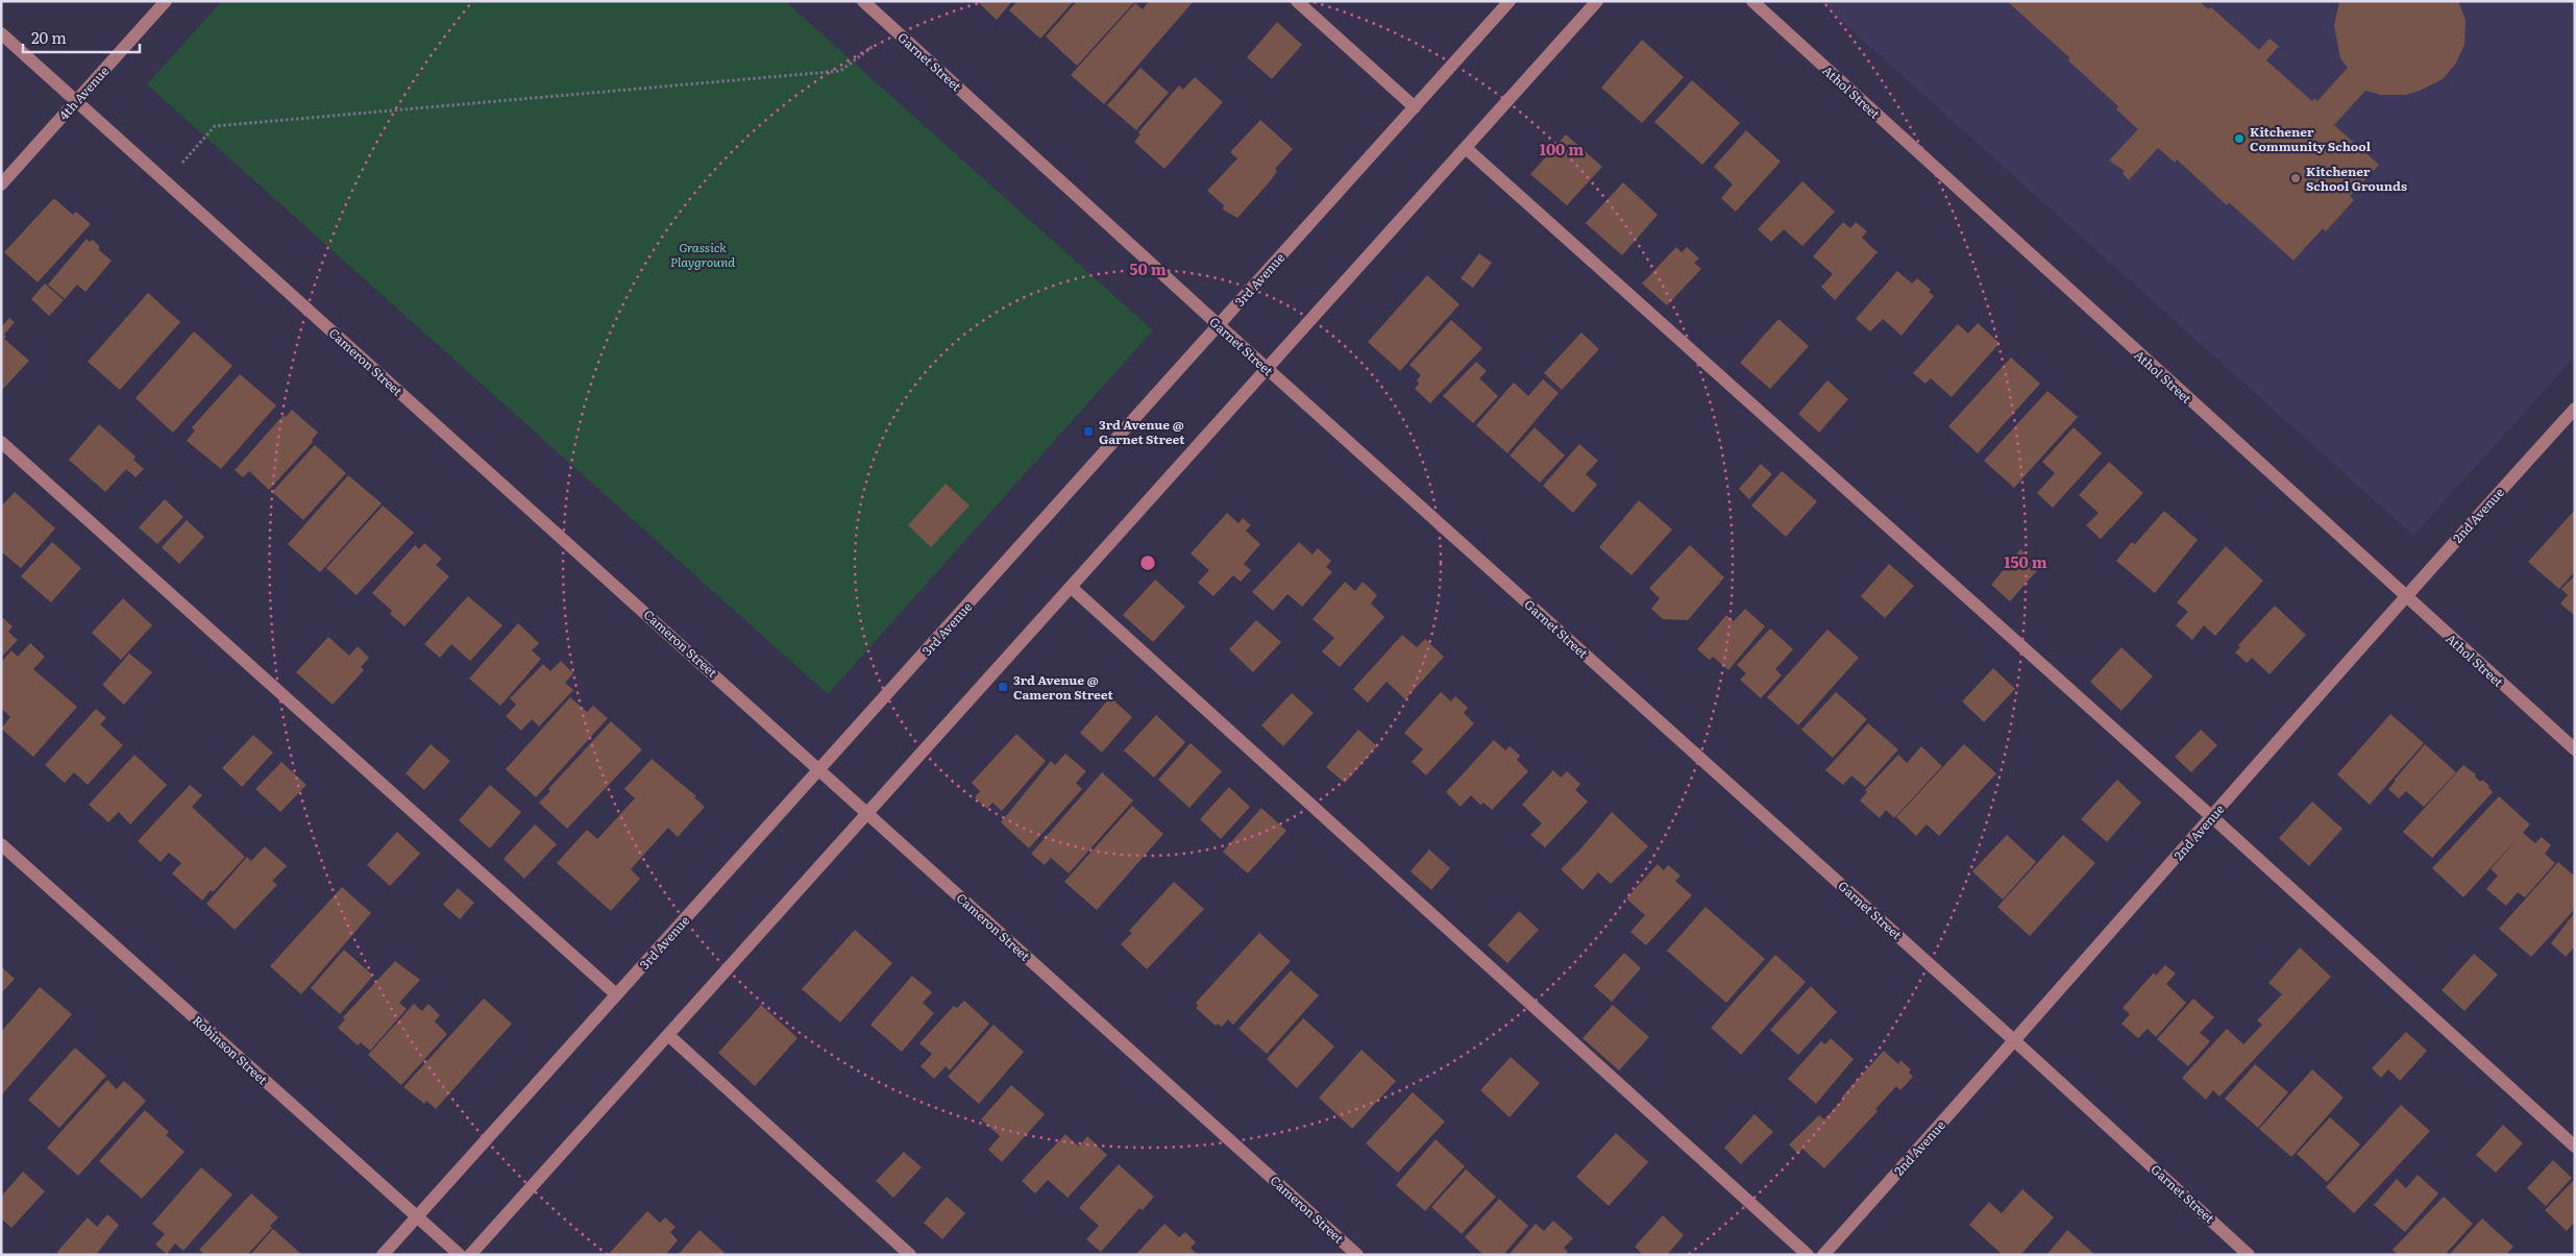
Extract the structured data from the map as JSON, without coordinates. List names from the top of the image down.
{
  "streets": {
    "street": [
      "Garnet Street",
      "Athol Street",
      "4th Avenue",
      "3rd Avenue",
      "Cameron Street",
      "2nd Avenue",
      "Robinson Street"
    ]
  },
  "crossings": [
    ["Garnet Street", "3rd Avenue"],
    ["Garnet Street", "2nd Avenue"],
    ["Athol Street", "2nd Avenue"],
    ["4th Avenue", "Cameron Street"],
    ["3rd Avenue", "Cameron Street"],
    ["3rd Avenue", "Robinson Street"]
  ],
  "parks": ["Grassick Playground"],
  "places": {
    "other": ["Kitchener Community School", "Kitchener School Grounds"],
    "transit": ["3rd Avenue @ Garnet Street", "3rd Avenue @ Cameron Street"]
  },
  "scale_bar": "20 m",
  "rings": ["100 m", "50 m", "150 m"]
}
